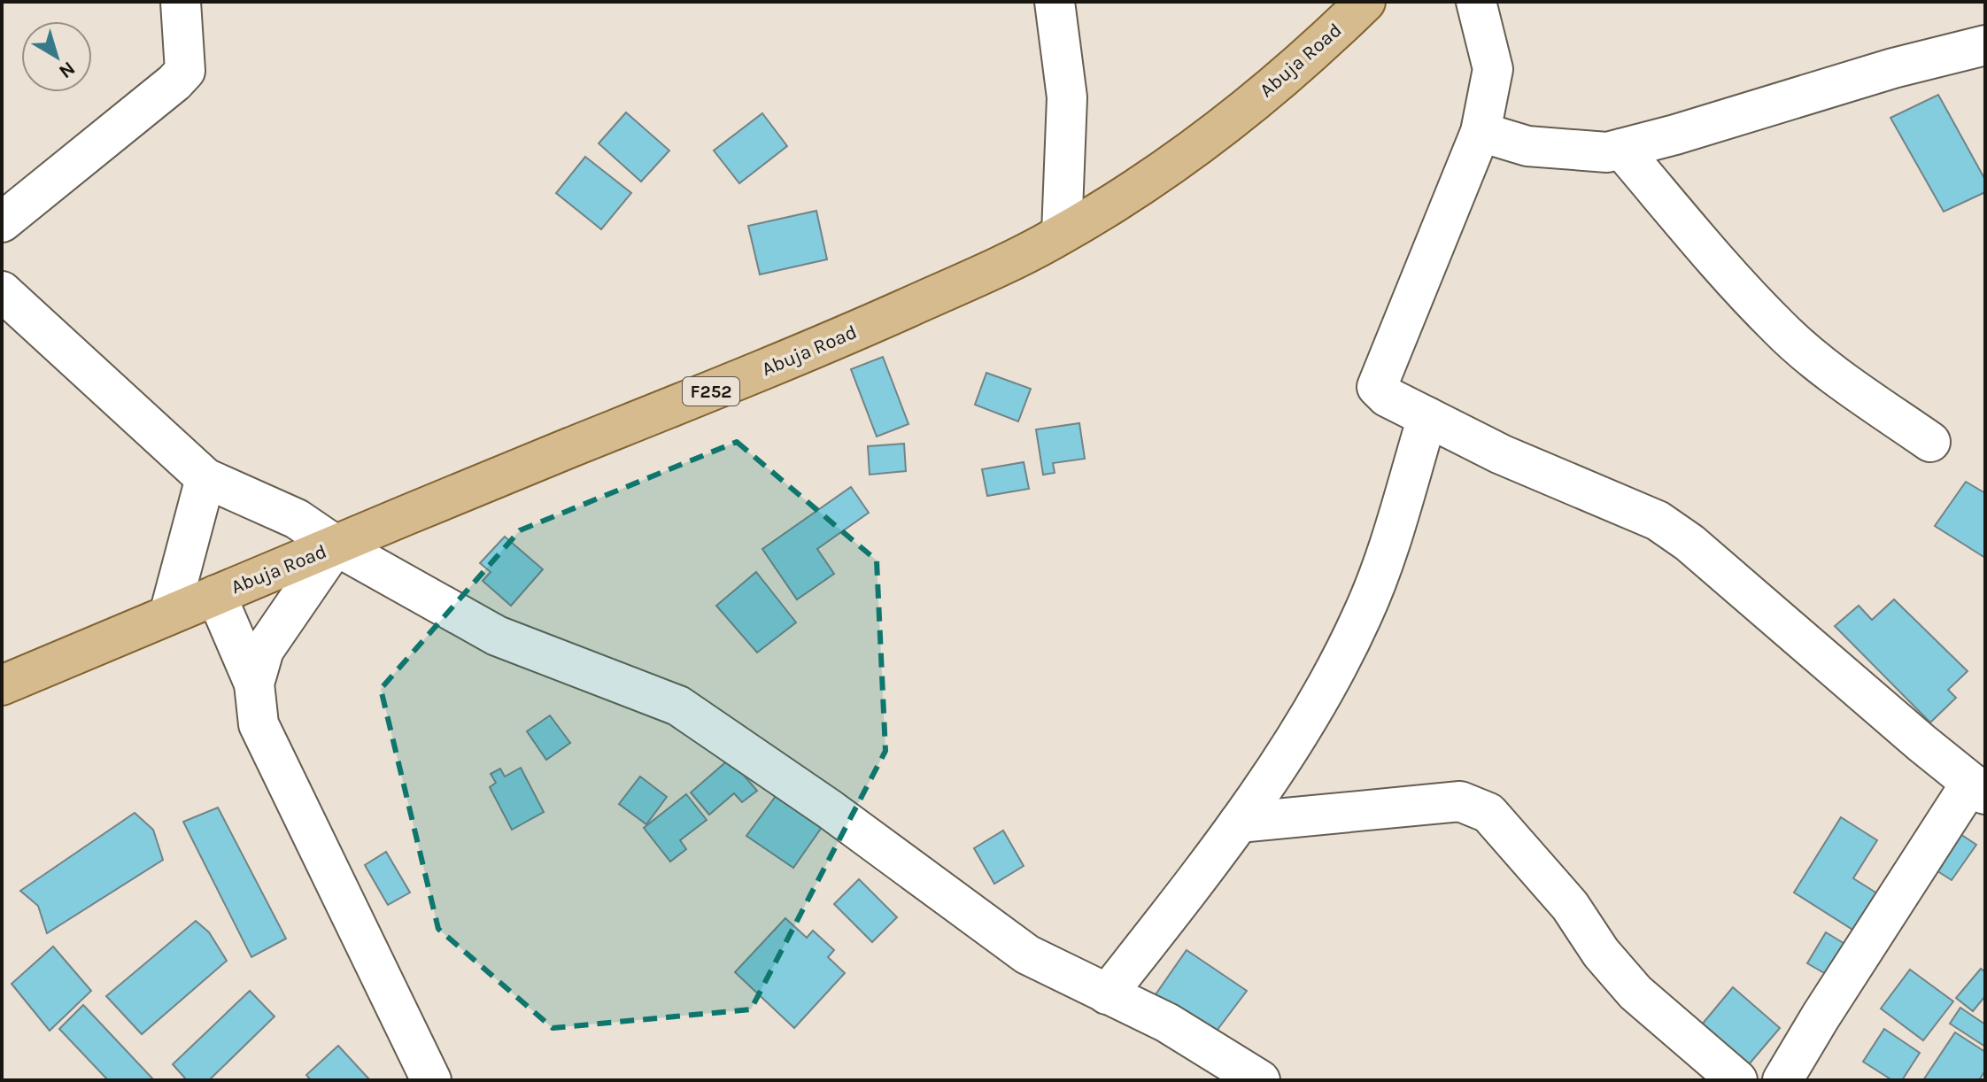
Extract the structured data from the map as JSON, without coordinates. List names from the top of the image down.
{
  "streets": {
    "main road": ["Abuja Road", "F252"]
  },
  "north": "bottom right"
}
